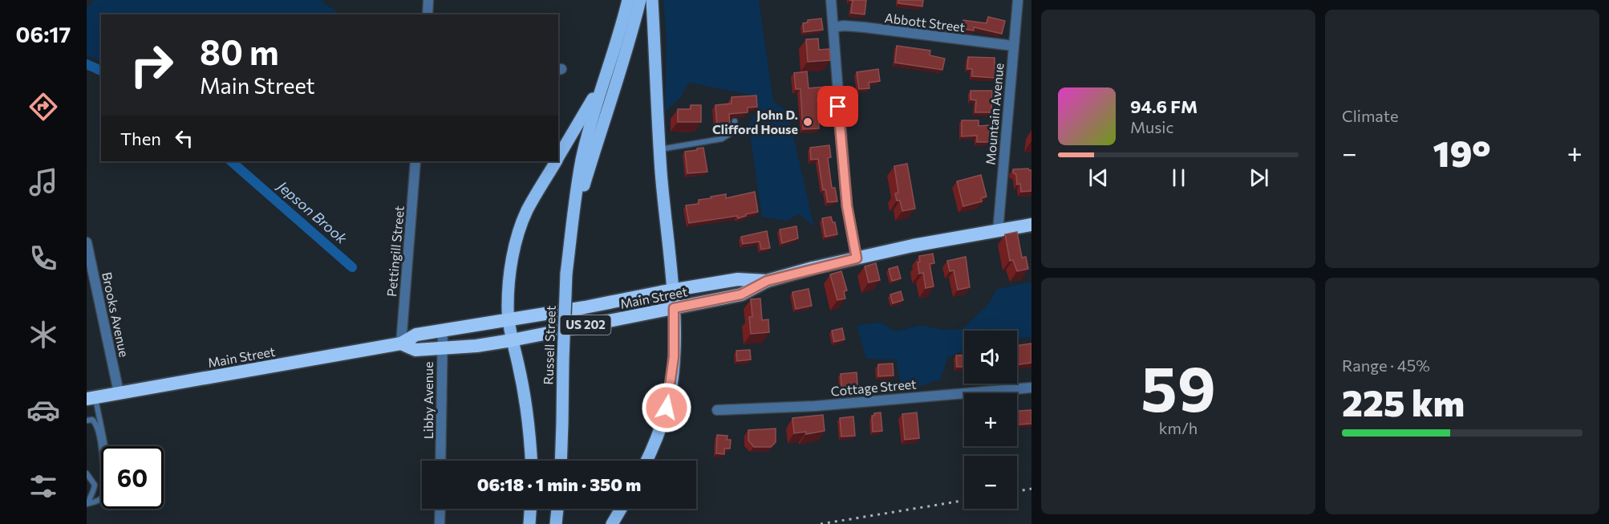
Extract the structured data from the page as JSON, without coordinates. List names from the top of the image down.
{
  "streets": {
    "highway": ["Main Street", "US 202"],
    "main road": ["Russell Street"],
    "street": [
      "Abbott Street",
      "Mountain Avenue",
      "Pettingill Street",
      "Brooks Avenue",
      "Cottage Street",
      "Libby Avenue"
    ]
  },
  "crossings": [
    ["Abbott Street", "Mountain Avenue"],
    ["Mountain Avenue", "Main Street"],
    ["Pettingill Street", "Main Street"],
    ["Main Street", "Brooks Avenue"],
    ["Main Street", "Libby Avenue"]
  ],
  "water": ["Jepson Brook"],
  "places": ["John D. Clifford House"],
  "page": {
    "tabs": "06:17",
    "tile": [
      "Climate",
      ["59", "km/h"],
      ["Range · 45%", "225 km"]
    ],
    "turn": ["80 m", "Main Street"],
    "song": ["94.6 FM", "Music"],
    "then": "Then",
    "heat": ["−", "19°", "+"],
    "map_buttons": ["+", "−"],
    "limit": "60",
    "trip": "06:18 · 1 min · 350 m"
  }
}
